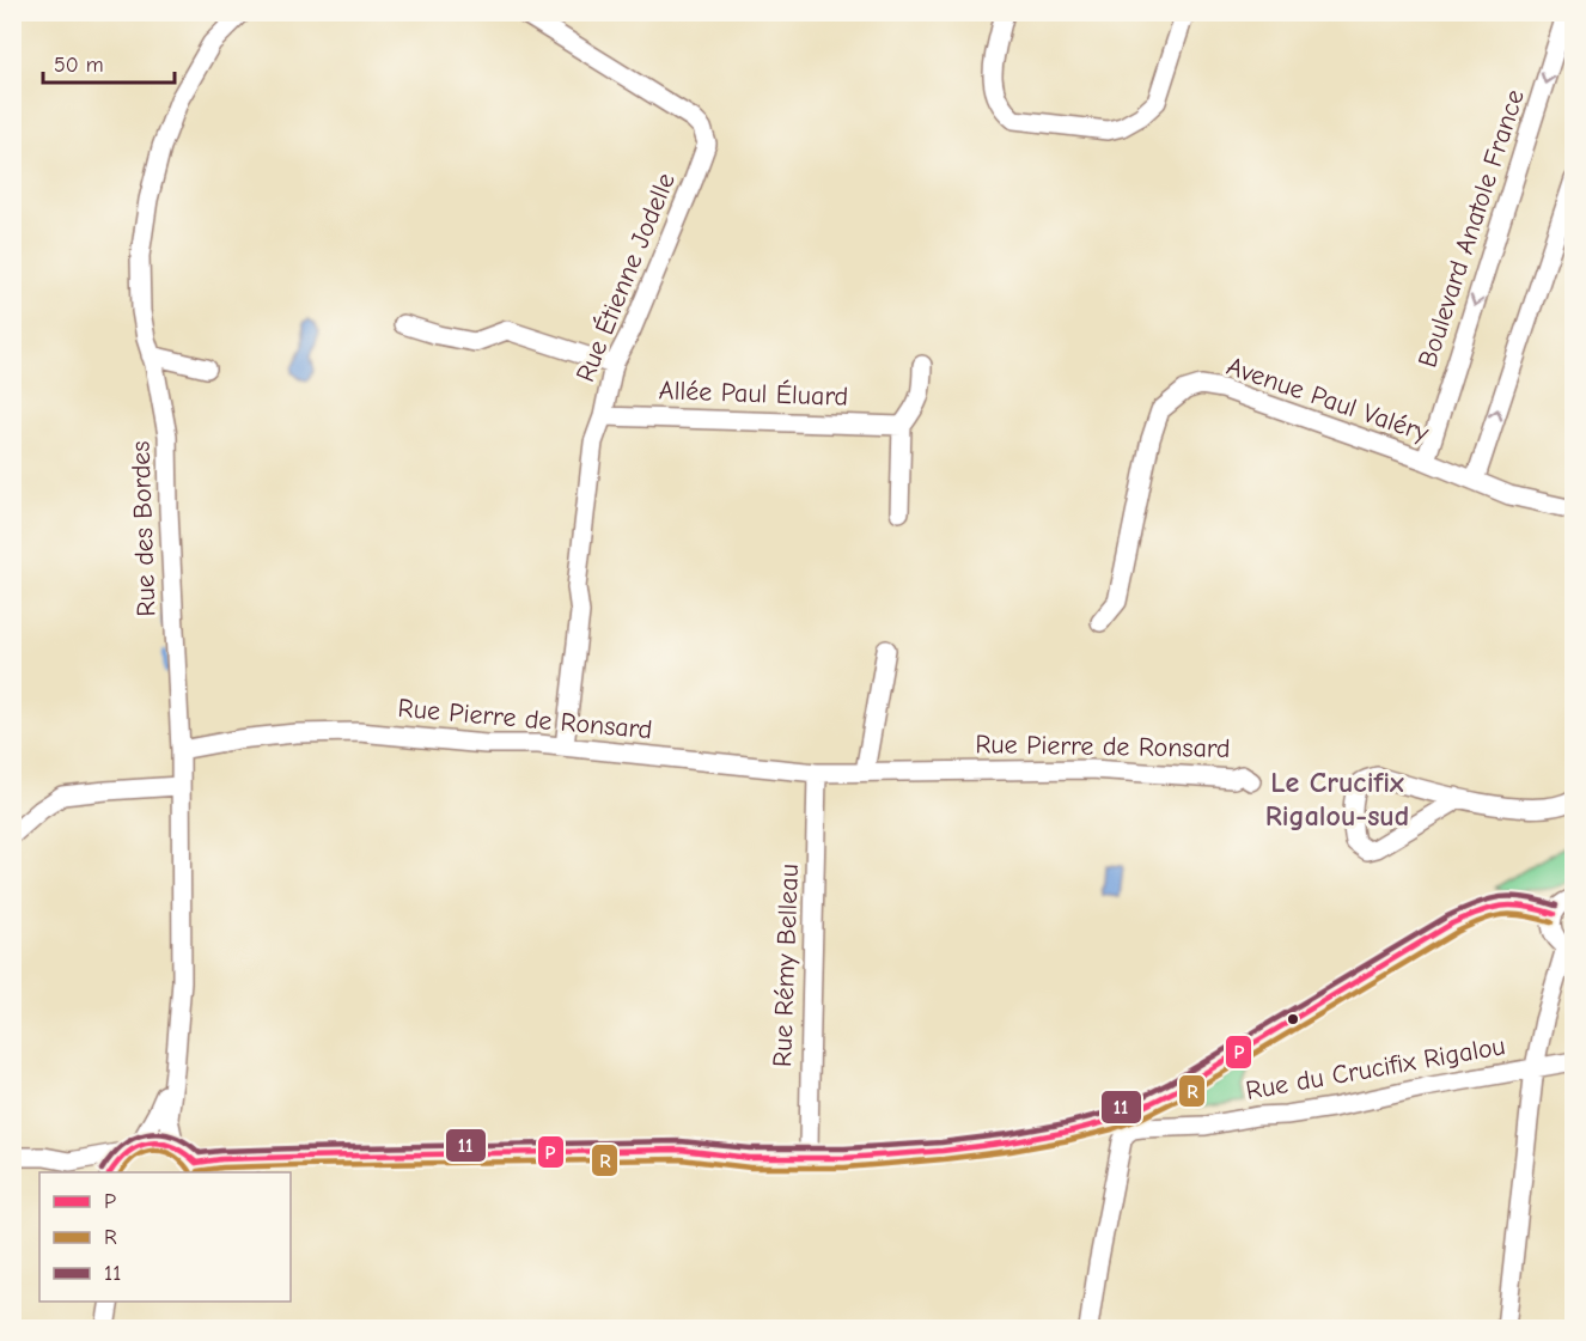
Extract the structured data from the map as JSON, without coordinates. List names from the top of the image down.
{
  "streets": {
    "street": [
      "Boulevard Anatole France",
      "Rue Étienne Jodelle",
      "Allée Paul Éluard",
      "Avenue Paul Valéry",
      "Rue des Bordes",
      "Rue Pierre de Ronsard",
      "Rue Rémy Belleau",
      "Rue du Crucifix Rigalou"
    ]
  },
  "crossings": [
    ["Boulevard Anatole France", "Avenue Paul Valéry"],
    ["Rue Étienne Jodelle", "Allée Paul Éluard"],
    ["Rue Étienne Jodelle", "Rue Pierre de Ronsard"],
    ["Rue des Bordes", "Rue Pierre de Ronsard"],
    ["Rue Pierre de Ronsard", "Rue Rémy Belleau"]
  ],
  "districts": ["Le Crucifix Rigalou-sud"],
  "lines": ["transit line 11", "transit line P", "transit line R"],
  "legend": ["P", "R", "11"],
  "scale_bar": "50 m"
}
